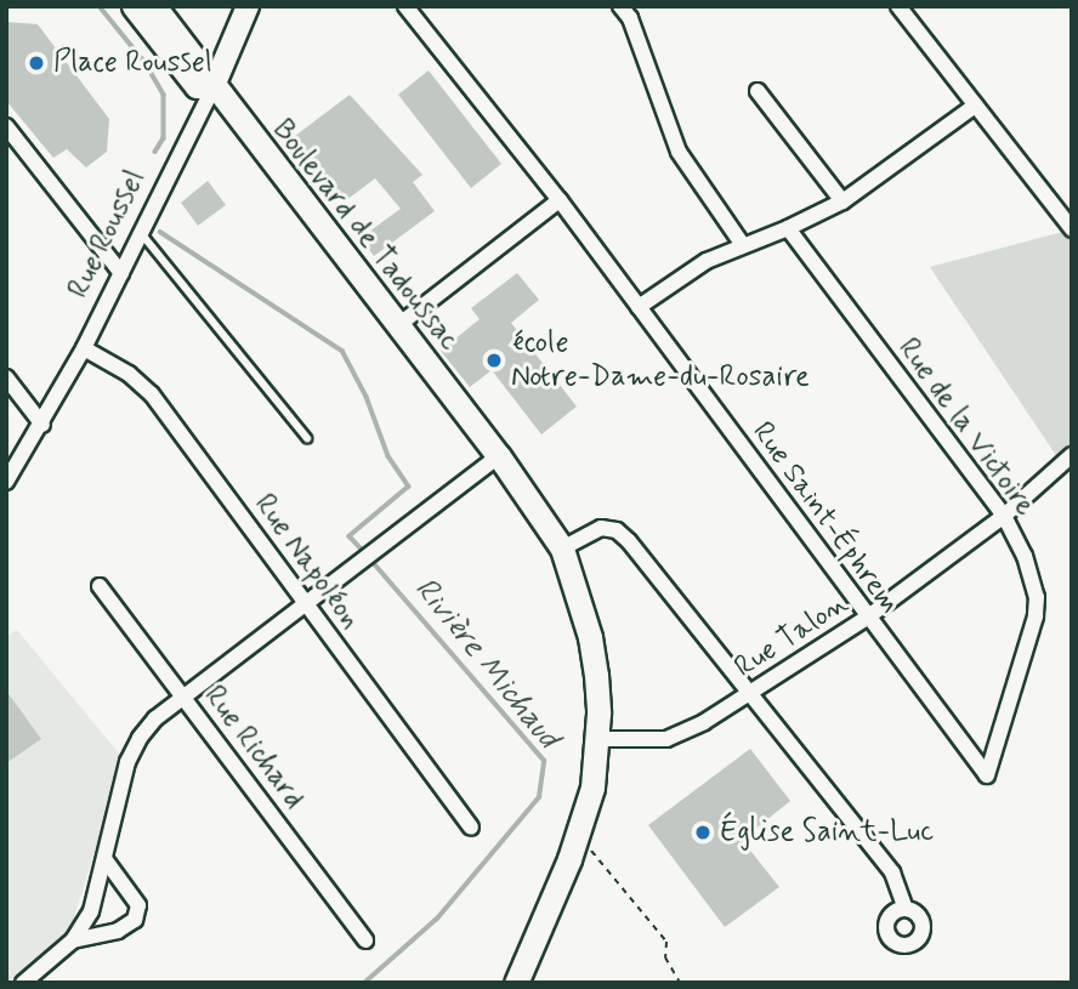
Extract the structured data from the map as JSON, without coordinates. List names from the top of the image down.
{
  "streets": {
    "main road": ["Boulevard de Tadoussac"],
    "street": [
      "Rue Roussel",
      "Rue de la Victoire",
      "Rue Saint-Éphrem",
      "Rue Napoléon",
      "Rue Talon",
      "Rue Richard"
    ]
  },
  "crossings": [
    ["Rue Roussel", "Boulevard de Tadoussac"],
    ["Rue Roussel", "Rue Napoléon"],
    ["Boulevard de Tadoussac", "Rue Talon"],
    ["Rue de la Victoire", "Rue Saint-Éphrem"],
    ["Rue de la Victoire", "Rue Talon"],
    ["Rue Saint-Éphrem", "Rue Talon"]
  ],
  "water": ["Rivière Michaud"],
  "places": ["Place Roussel", "école Notre-Dame-du-Rosaire", "Église Saint-Luc"]
}
